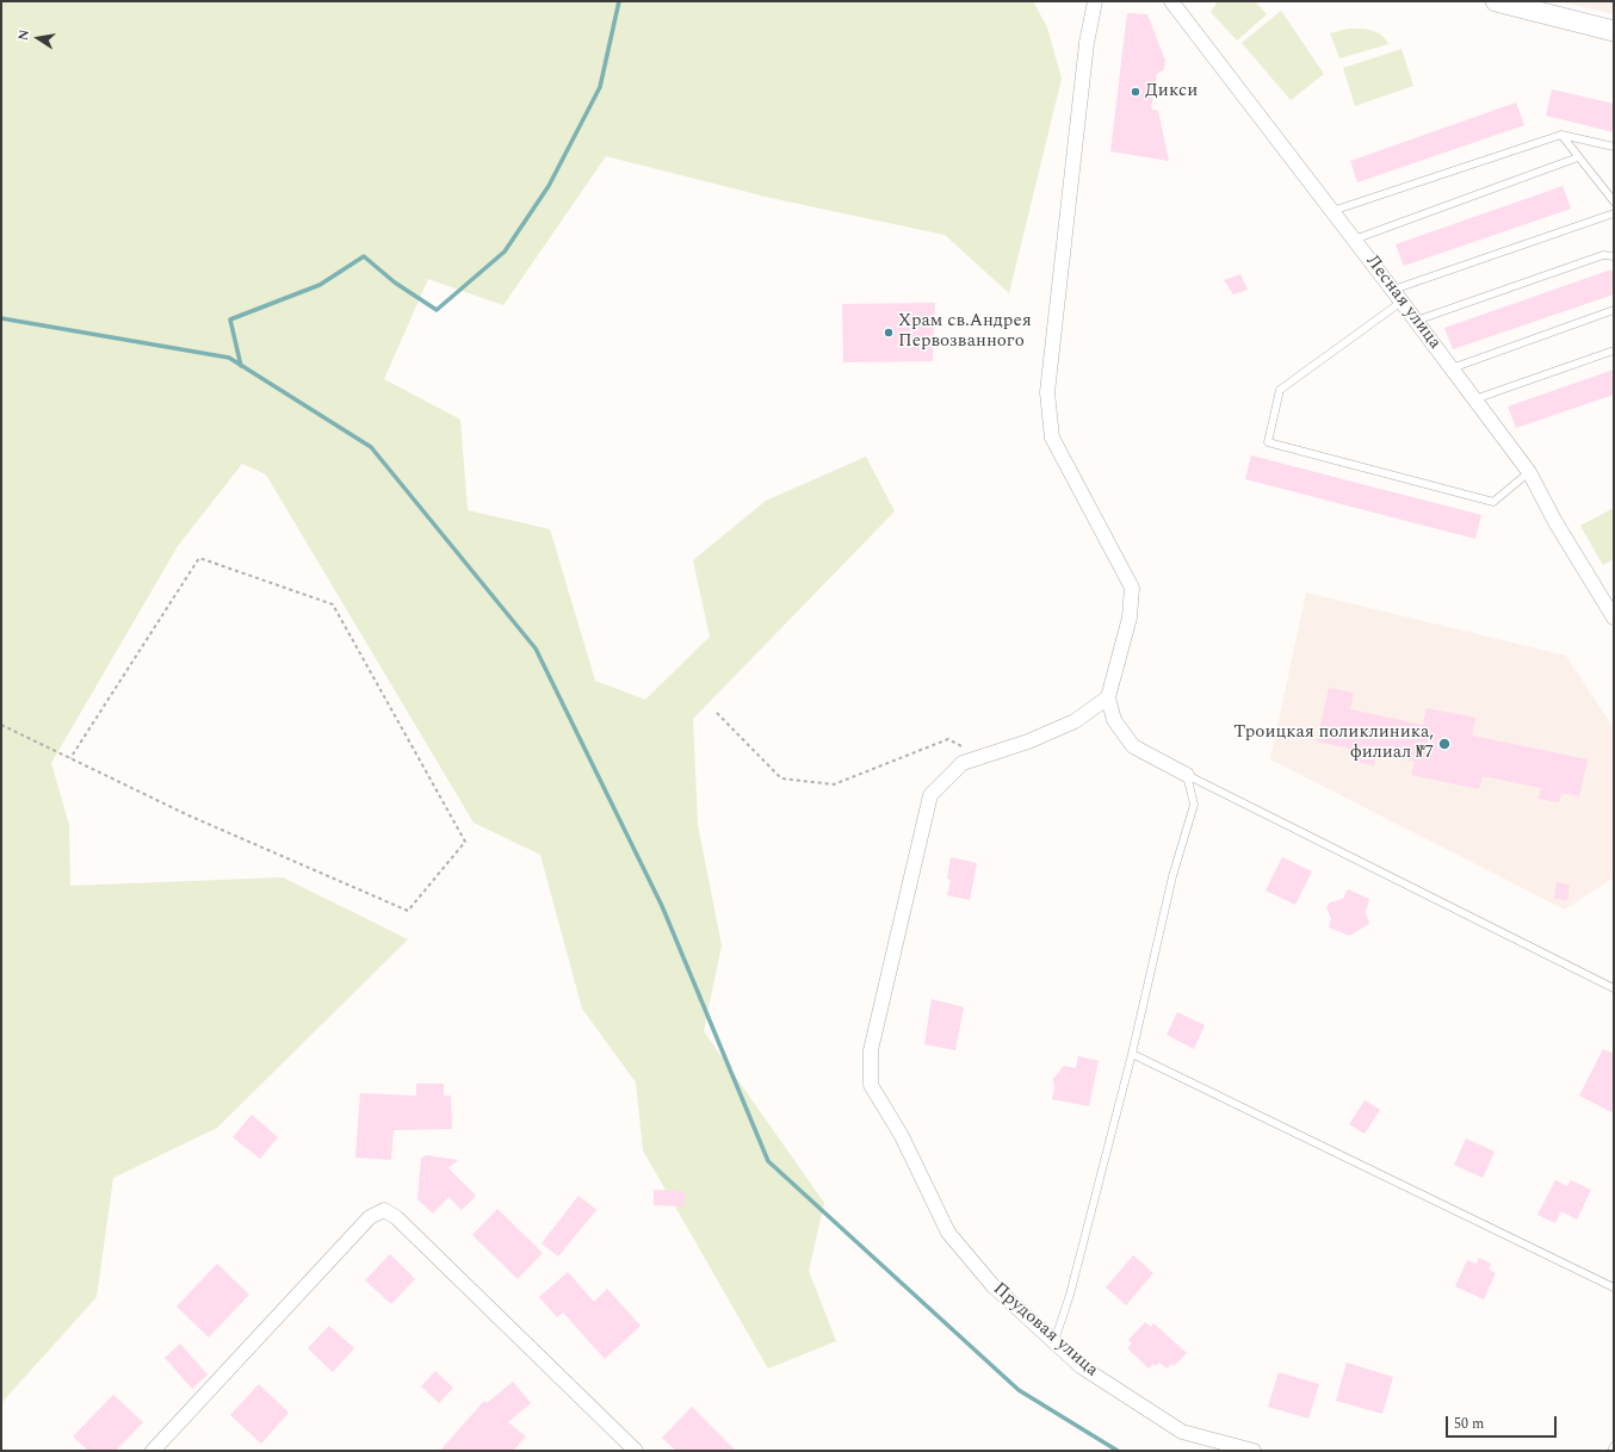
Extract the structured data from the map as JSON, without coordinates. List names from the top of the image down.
{
  "streets": {
    "street": ["Лесная улица", "Прудовая улица"]
  },
  "places": ["Дикси", "Храм св.Андрея Первозванного", "Троицкая поликлиника, филиал №7"],
  "scale_bar": "50 m",
  "north": "left"
}
